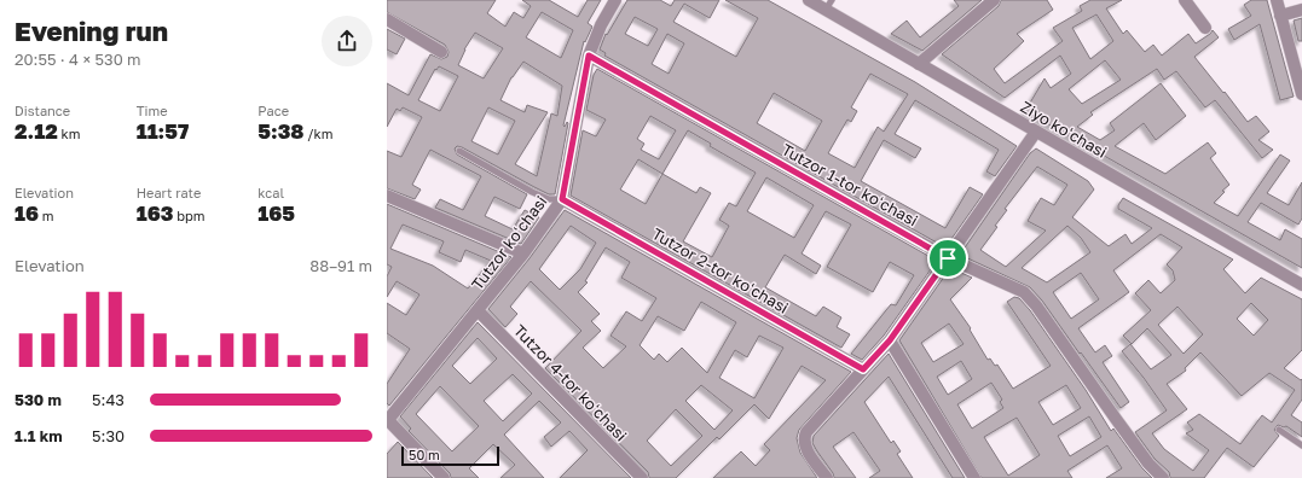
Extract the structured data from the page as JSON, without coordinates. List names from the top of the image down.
{
  "streets": {
    "street": [
      "Ziyo koʻchasi",
      "Tutzor 1-tor koʻchasi",
      "Tutzor koʻchasi",
      "Tutzor 2-tor koʻchasi",
      "Tutzor 4-tor koʻchasi"
    ]
  },
  "crossings": [
    ["Tutzor 1-tor koʻchasi", "Tutzor koʻchasi"],
    ["Tutzor koʻchasi", "Tutzor 2-tor koʻchasi"],
    ["Tutzor koʻchasi", "Tutzor 4-tor koʻchasi"]
  ],
  "scale_bar": "50 m",
  "page": {
    "heading": ["Evening run", "20:55 · 4 × 530 m"],
    "stats": [
      ["Distance", "2.12 km"],
      ["Time", "11:57"],
      ["Pace", "5:38 /km"],
      ["Elevation", "16 m"],
      ["Heart rate", "163 bpm"],
      ["kcal", "165"]
    ],
    "chart": ["Elevation", "88–91 m"],
    "list": [
      {
        "name": "530 m",
        "note": "5:43"
      },
      {
        "name": "1.1 km",
        "note": "5:30"
      }
    ],
    "scale": "50 m"
  }
}
